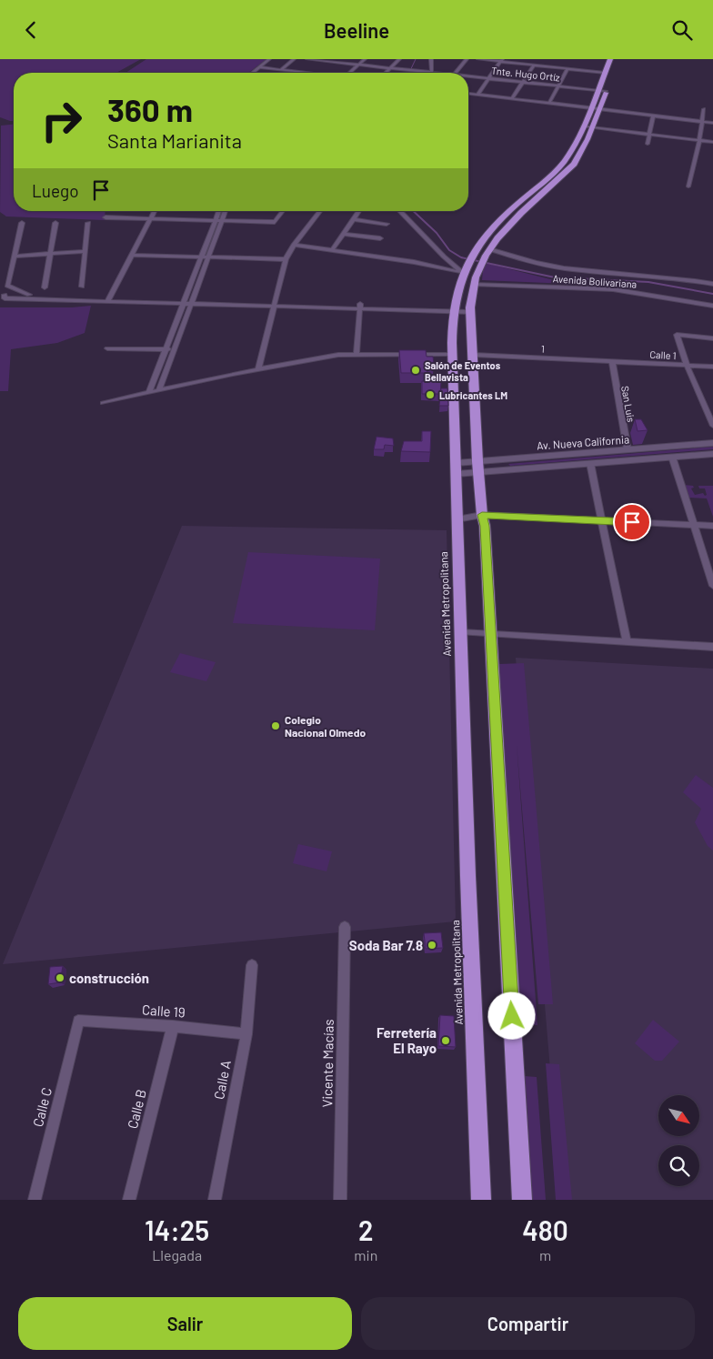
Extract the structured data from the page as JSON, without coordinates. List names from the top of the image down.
{
  "streets": {
    "highway": ["Avenida Metropolitana"],
    "street": [
      "Tnte. Hugo Ortíz",
      "Avenida Bolivariana",
      "1",
      "Calle 1",
      "San Luis",
      "Av. Nueva California",
      "Calle 19",
      "Vicente Macías",
      "Calle A",
      "Calle C",
      "Calle B"
    ]
  },
  "crossings": [
    ["Tnte. Hugo Ortíz", "Avenida Metropolitana"],
    ["1", "Calle 1"],
    ["1", "San Luis"],
    ["Calle 1", "San Luis"],
    ["San Luis", "Av. Nueva California"],
    ["Av. Nueva California", "Avenida Metropolitana"],
    ["Calle 19", "Calle A"],
    ["Calle 19", "Calle C"],
    ["Calle 19", "Calle B"]
  ],
  "places": [
    "Salón de Eventos Bellavista",
    "Lubricantes LM",
    "Colegio Nacional Olmedo",
    "Soda Bar 7.8",
    "construcción",
    "Ferretería El Rayo"
  ],
  "north": "bottom right",
  "page": {
    "header": "Beeline",
    "turn": ["360 m", "Santa Marianita"],
    "then": "Luego",
    "eta": [
      "14:25",
      "Llegada",
      "2",
      "min",
      "480",
      "m"
    ],
    "buttons": ["Salir", "Compartir"]
  }
}
